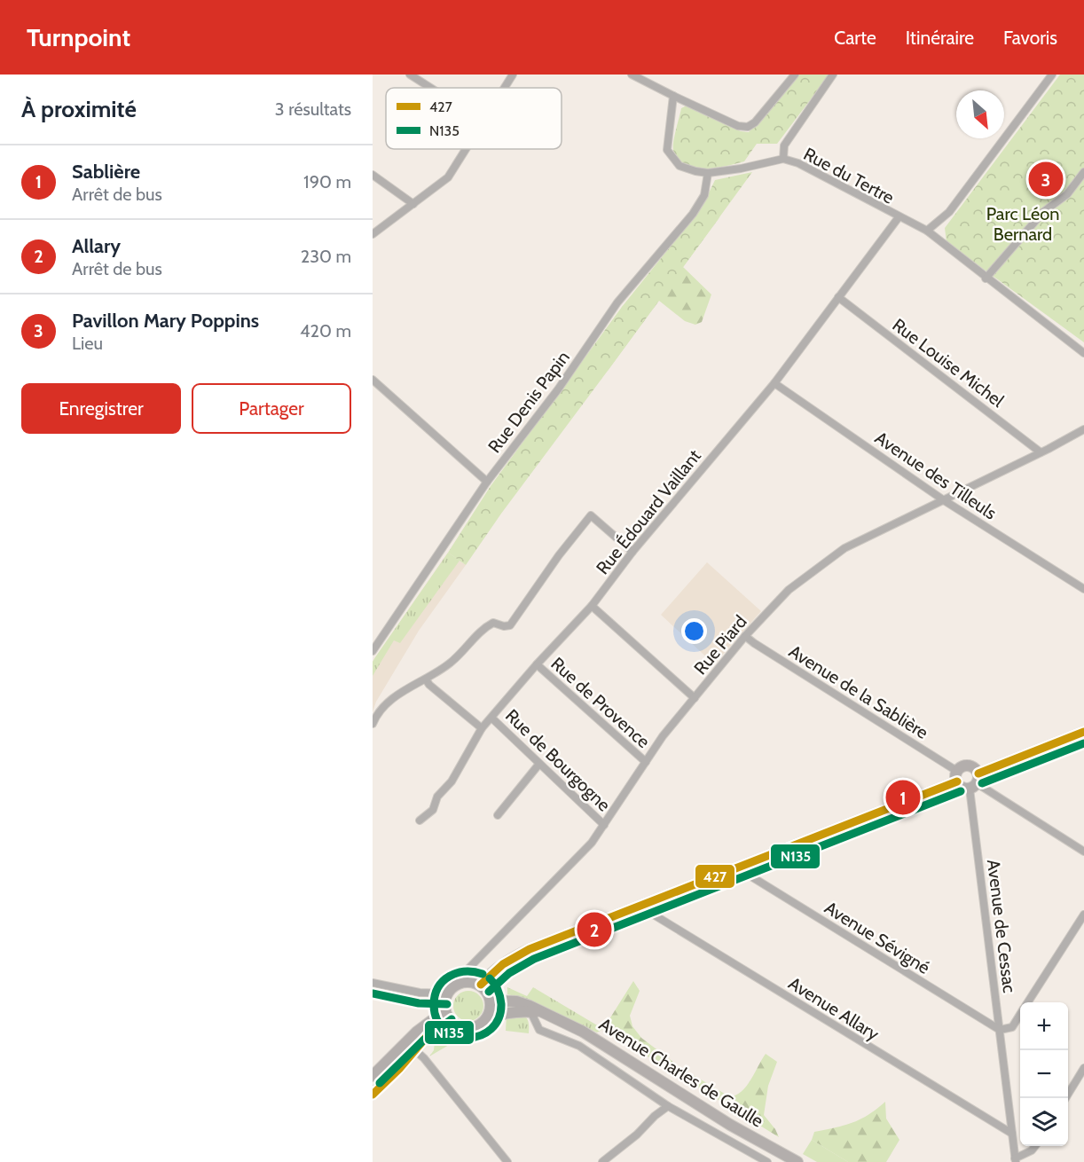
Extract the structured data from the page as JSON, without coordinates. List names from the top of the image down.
{
  "streets": {
    "street": [
      "Rue du Tertre",
      "Rue Louise Michel",
      "Rue Denis Papin",
      "Avenue des Tilleuls",
      "Rue Édouard Vaillant",
      "Rue Piard",
      "Avenue de la Sablière",
      "Rue de Provence",
      "Rue de Bourgogne",
      "Avenue de Cessac",
      "Avenue Sévigné",
      "Avenue Allary",
      "Avenue Charles de Gaulle"
    ]
  },
  "crossings": [
    ["Rue du Tertre", "Rue Denis Papin"],
    ["Rue du Tertre", "Rue Édouard Vaillant"],
    ["Rue Louise Michel", "Rue Édouard Vaillant"],
    ["Rue Louise Michel", "Rue Piard"],
    ["Avenue des Tilleuls", "Rue Édouard Vaillant"],
    ["Avenue des Tilleuls", "Rue Piard"],
    ["Rue Édouard Vaillant", "Rue de Provence"],
    ["Rue Édouard Vaillant", "Rue de Bourgogne"],
    ["Rue Piard", "Avenue de la Sablière"],
    ["Rue Piard", "Rue de Provence"],
    ["Rue Piard", "Rue de Bourgogne"],
    ["Rue Piard", "Avenue Charles de Gaulle"],
    ["Avenue de Cessac", "Avenue Sévigné"],
    ["Avenue de Cessac", "Avenue Allary"]
  ],
  "parks": ["Parc Léon Bernard"],
  "lines": ["transit line 427", "transit line N135"],
  "legend": ["427", "N135"],
  "north": "bottom right",
  "page": {
    "header": "Turnpoint",
    "nav": ["Carte", "Itinéraire", "Favoris"],
    "heading": ["À proximité", "3 résultats"],
    "list": [
      {
        "mark": "1",
        "name": "Sablière",
        "note": "Arrêt de bus",
        "value": "190 m"
      },
      {
        "mark": "2",
        "name": "Allary",
        "note": "Arrêt de bus",
        "value": "230 m"
      },
      {
        "mark": "3",
        "name": "Pavillon Mary Poppins",
        "note": "Lieu",
        "value": "420 m"
      }
    ],
    "pins": ["3", "1", "2"],
    "buttons": ["Enregistrer", "Partager"],
    "map_buttons": ["+", "−"]
  }
}
